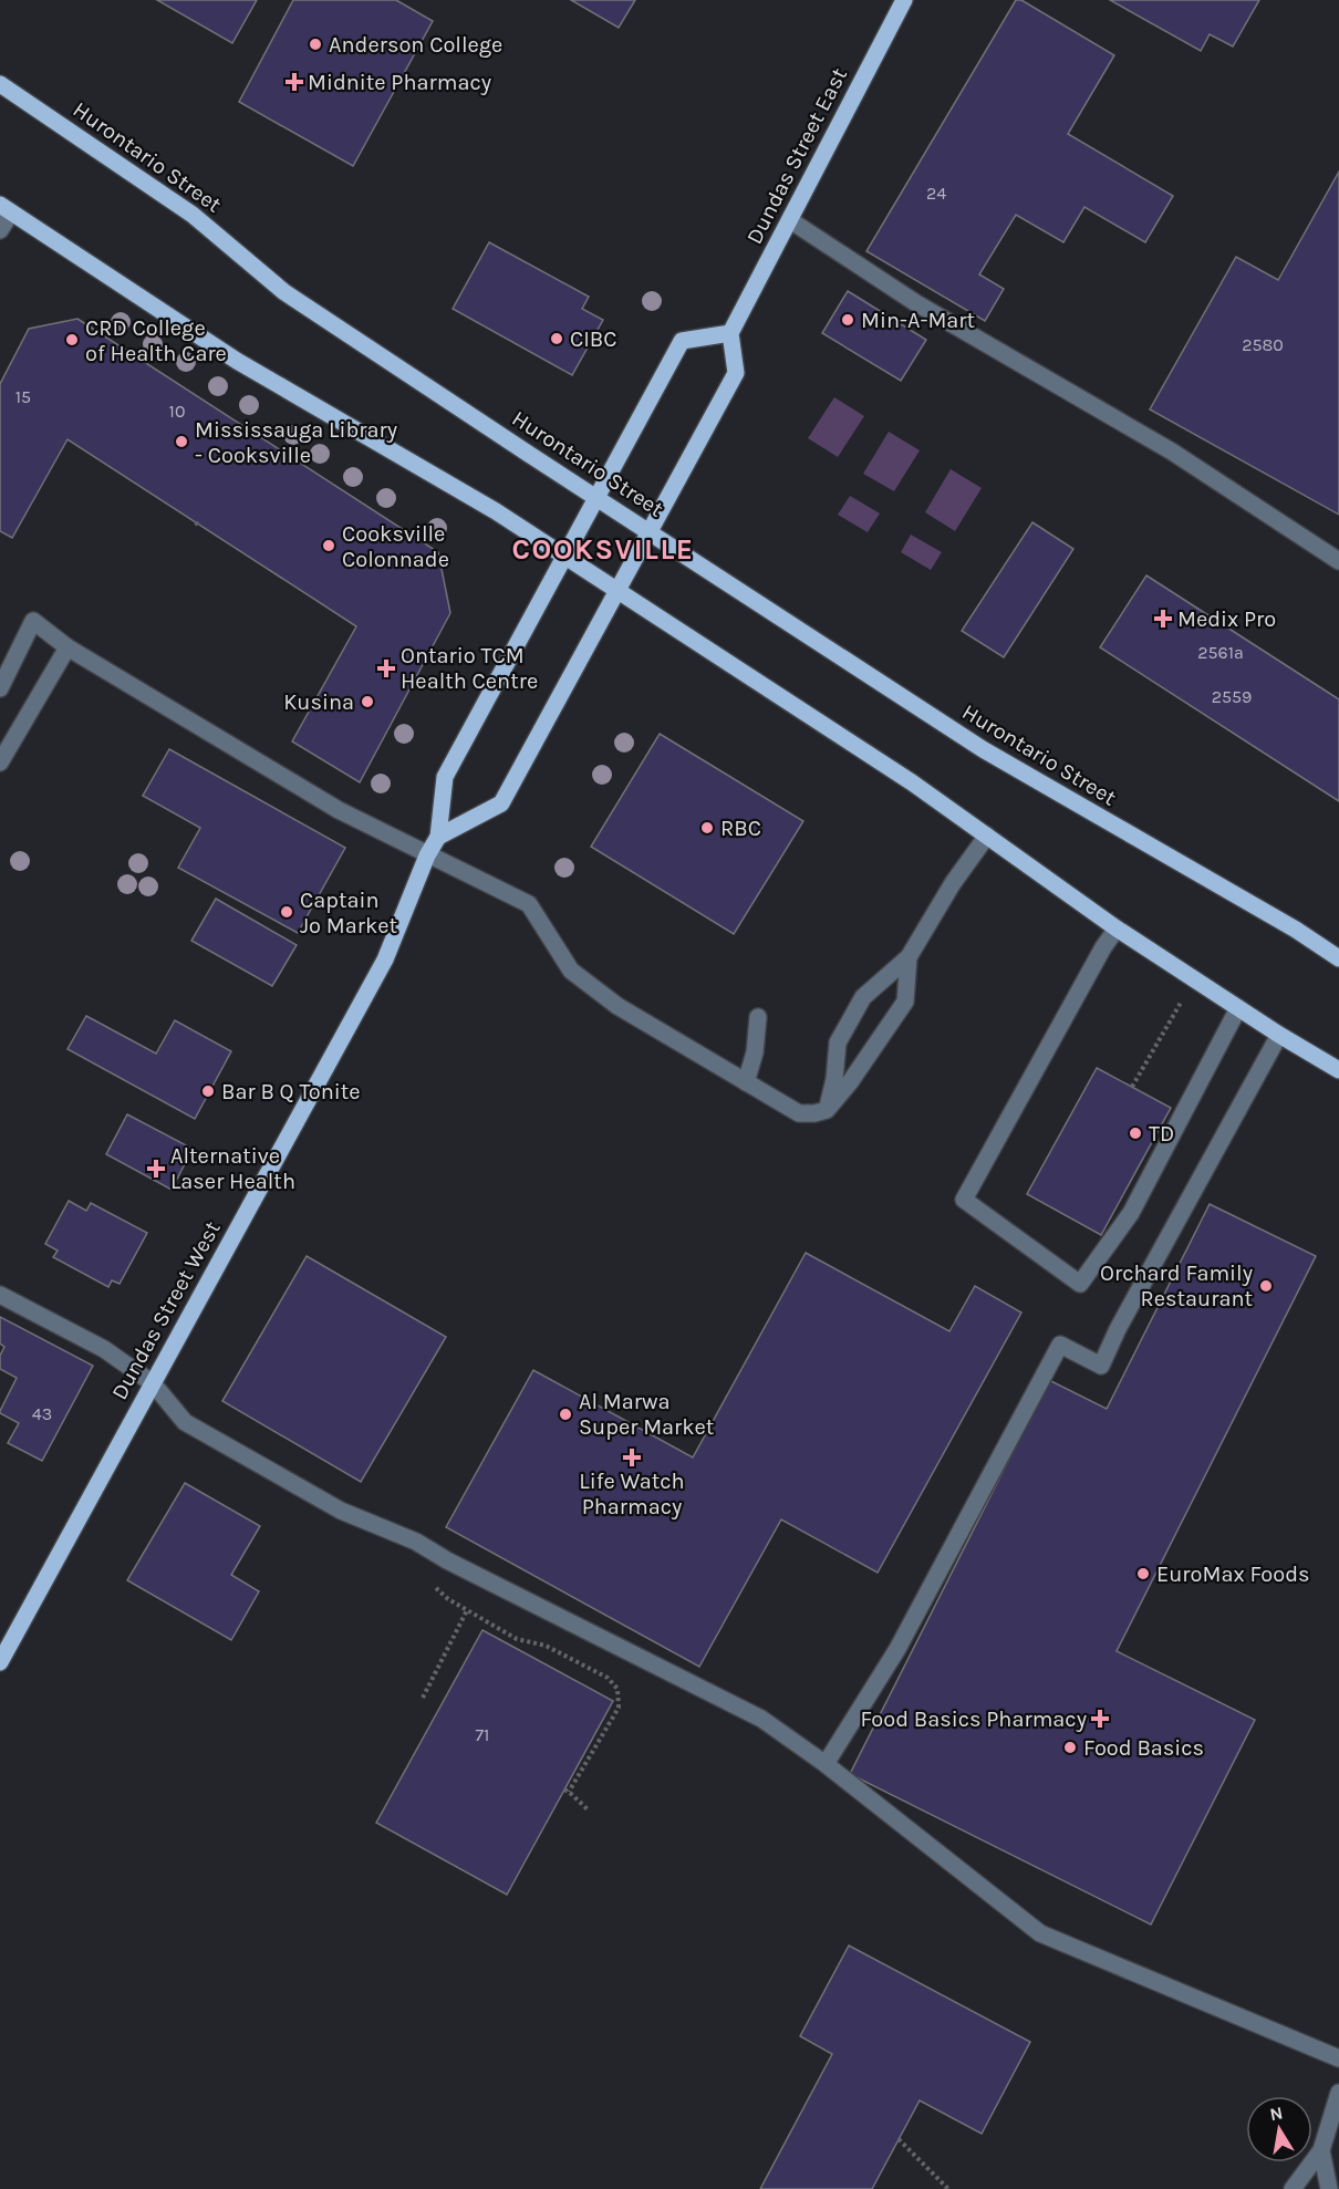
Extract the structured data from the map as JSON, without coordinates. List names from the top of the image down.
{
  "streets": {
    "main road": ["Dundas Street East", "Hurontario Street", "Dundas Street West"]
  },
  "crossings": [
    ["Hurontario Street", "Dundas Street West"]
  ],
  "districts": ["COOKSVILLE"],
  "places": {
    "other": [
      "Anderson College",
      "Min-A-Mart",
      "CIBC",
      "CRD College of Health Care",
      "Mississauga Library - Cooksville",
      "Cooksville Colonnade",
      "Kusina",
      "RBC",
      "Captain Jo Market",
      "Bar B Q Tonite",
      "TD",
      "Orchard Family Restaurant",
      "Al Marwa Super Market",
      "EuroMax Foods",
      "Food Basics"
    ],
    "health": [
      "Midnite Pharmacy",
      "Medix Pro",
      "Ontario TCM Health Centre",
      "Alternative Laser Health",
      "Life Watch Pharmacy",
      "Food Basics Pharmacy"
    ]
  },
  "house_numbers": [
    "24",
    "2580",
    "15",
    "10",
    "2561a",
    "2559",
    "43",
    "71"
  ],
  "north": "top"
}
